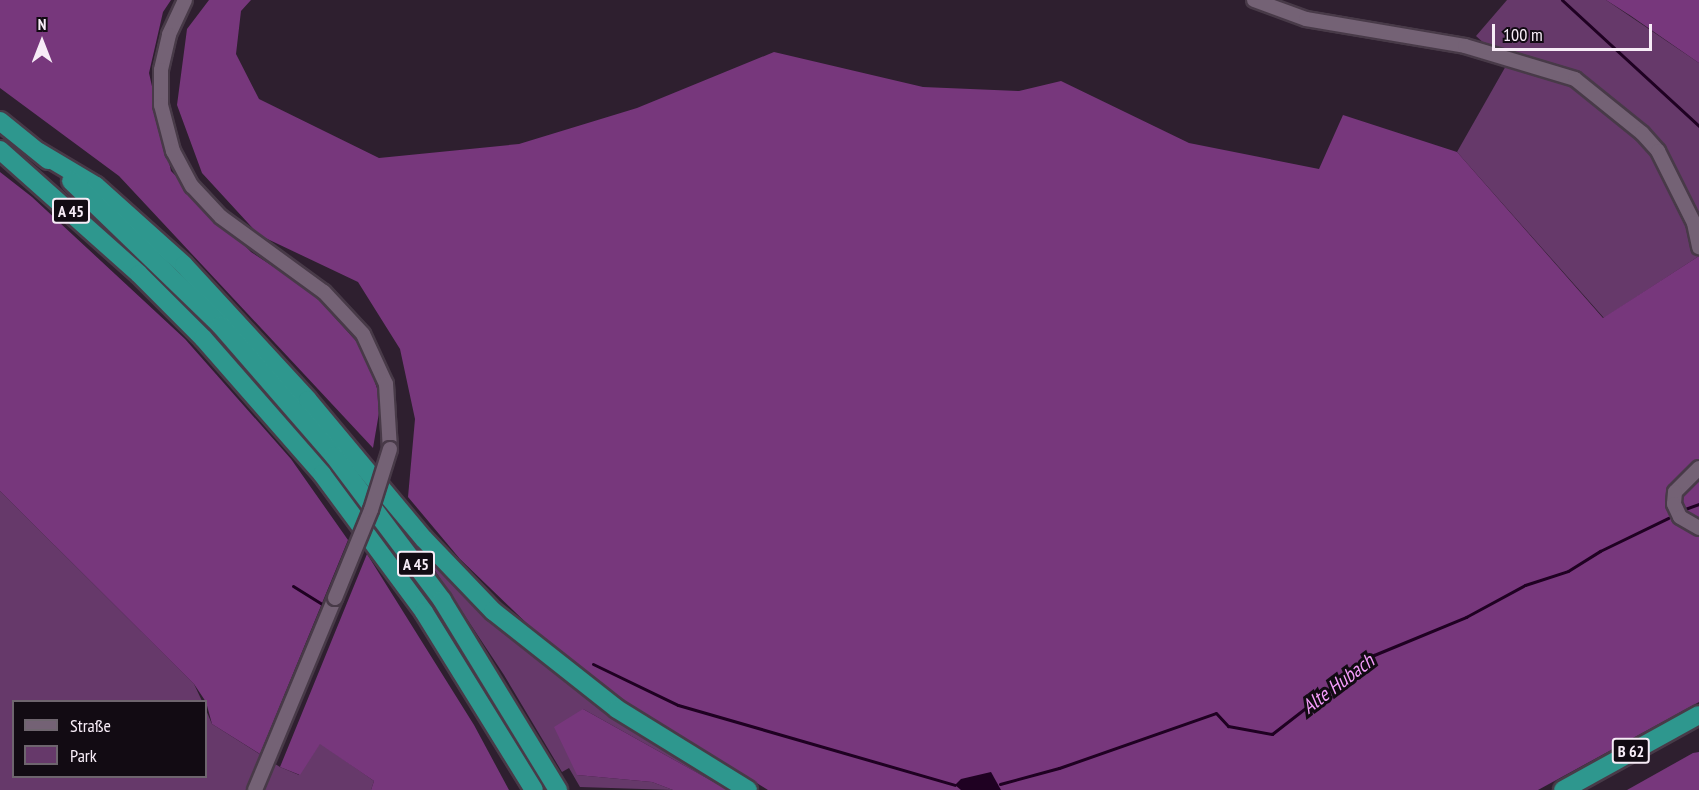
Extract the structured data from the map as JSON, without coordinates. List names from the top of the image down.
{
  "streets": {
    "highway": ["A 45", "B 62"]
  },
  "water": ["Alte Hubach"],
  "legend": ["Straße", "Park"],
  "scale_bar": "100 m",
  "north": "top"
}
